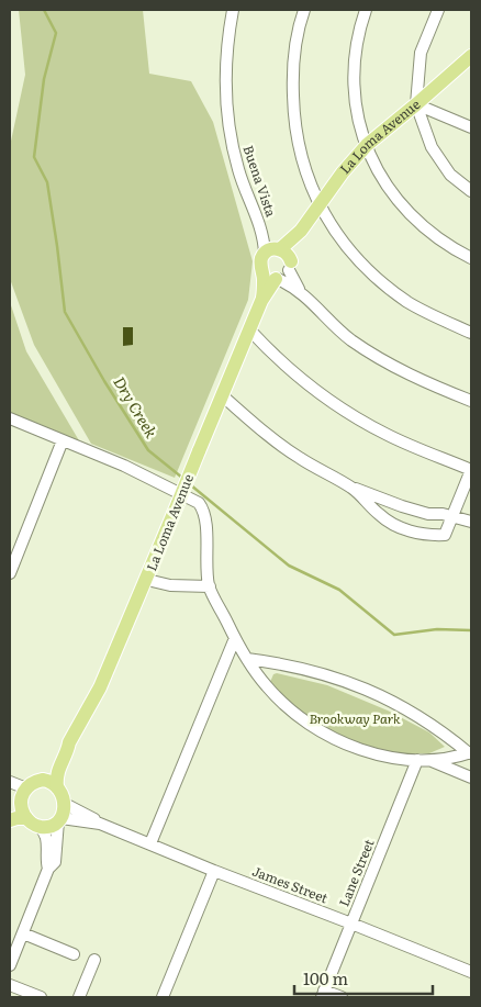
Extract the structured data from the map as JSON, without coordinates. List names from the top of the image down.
{
  "streets": {
    "main road": ["La Loma Avenue"],
    "street": ["Buena Vista", "Lane Street", "James Street"]
  },
  "crossings": [
    ["La Loma Avenue", "Buena Vista"],
    ["La Loma Avenue", "James Street"],
    ["Lane Street", "James Street"]
  ],
  "water": ["Dry Creek"],
  "parks": ["Brookway Park"],
  "scale_bar": "100 m"
}
